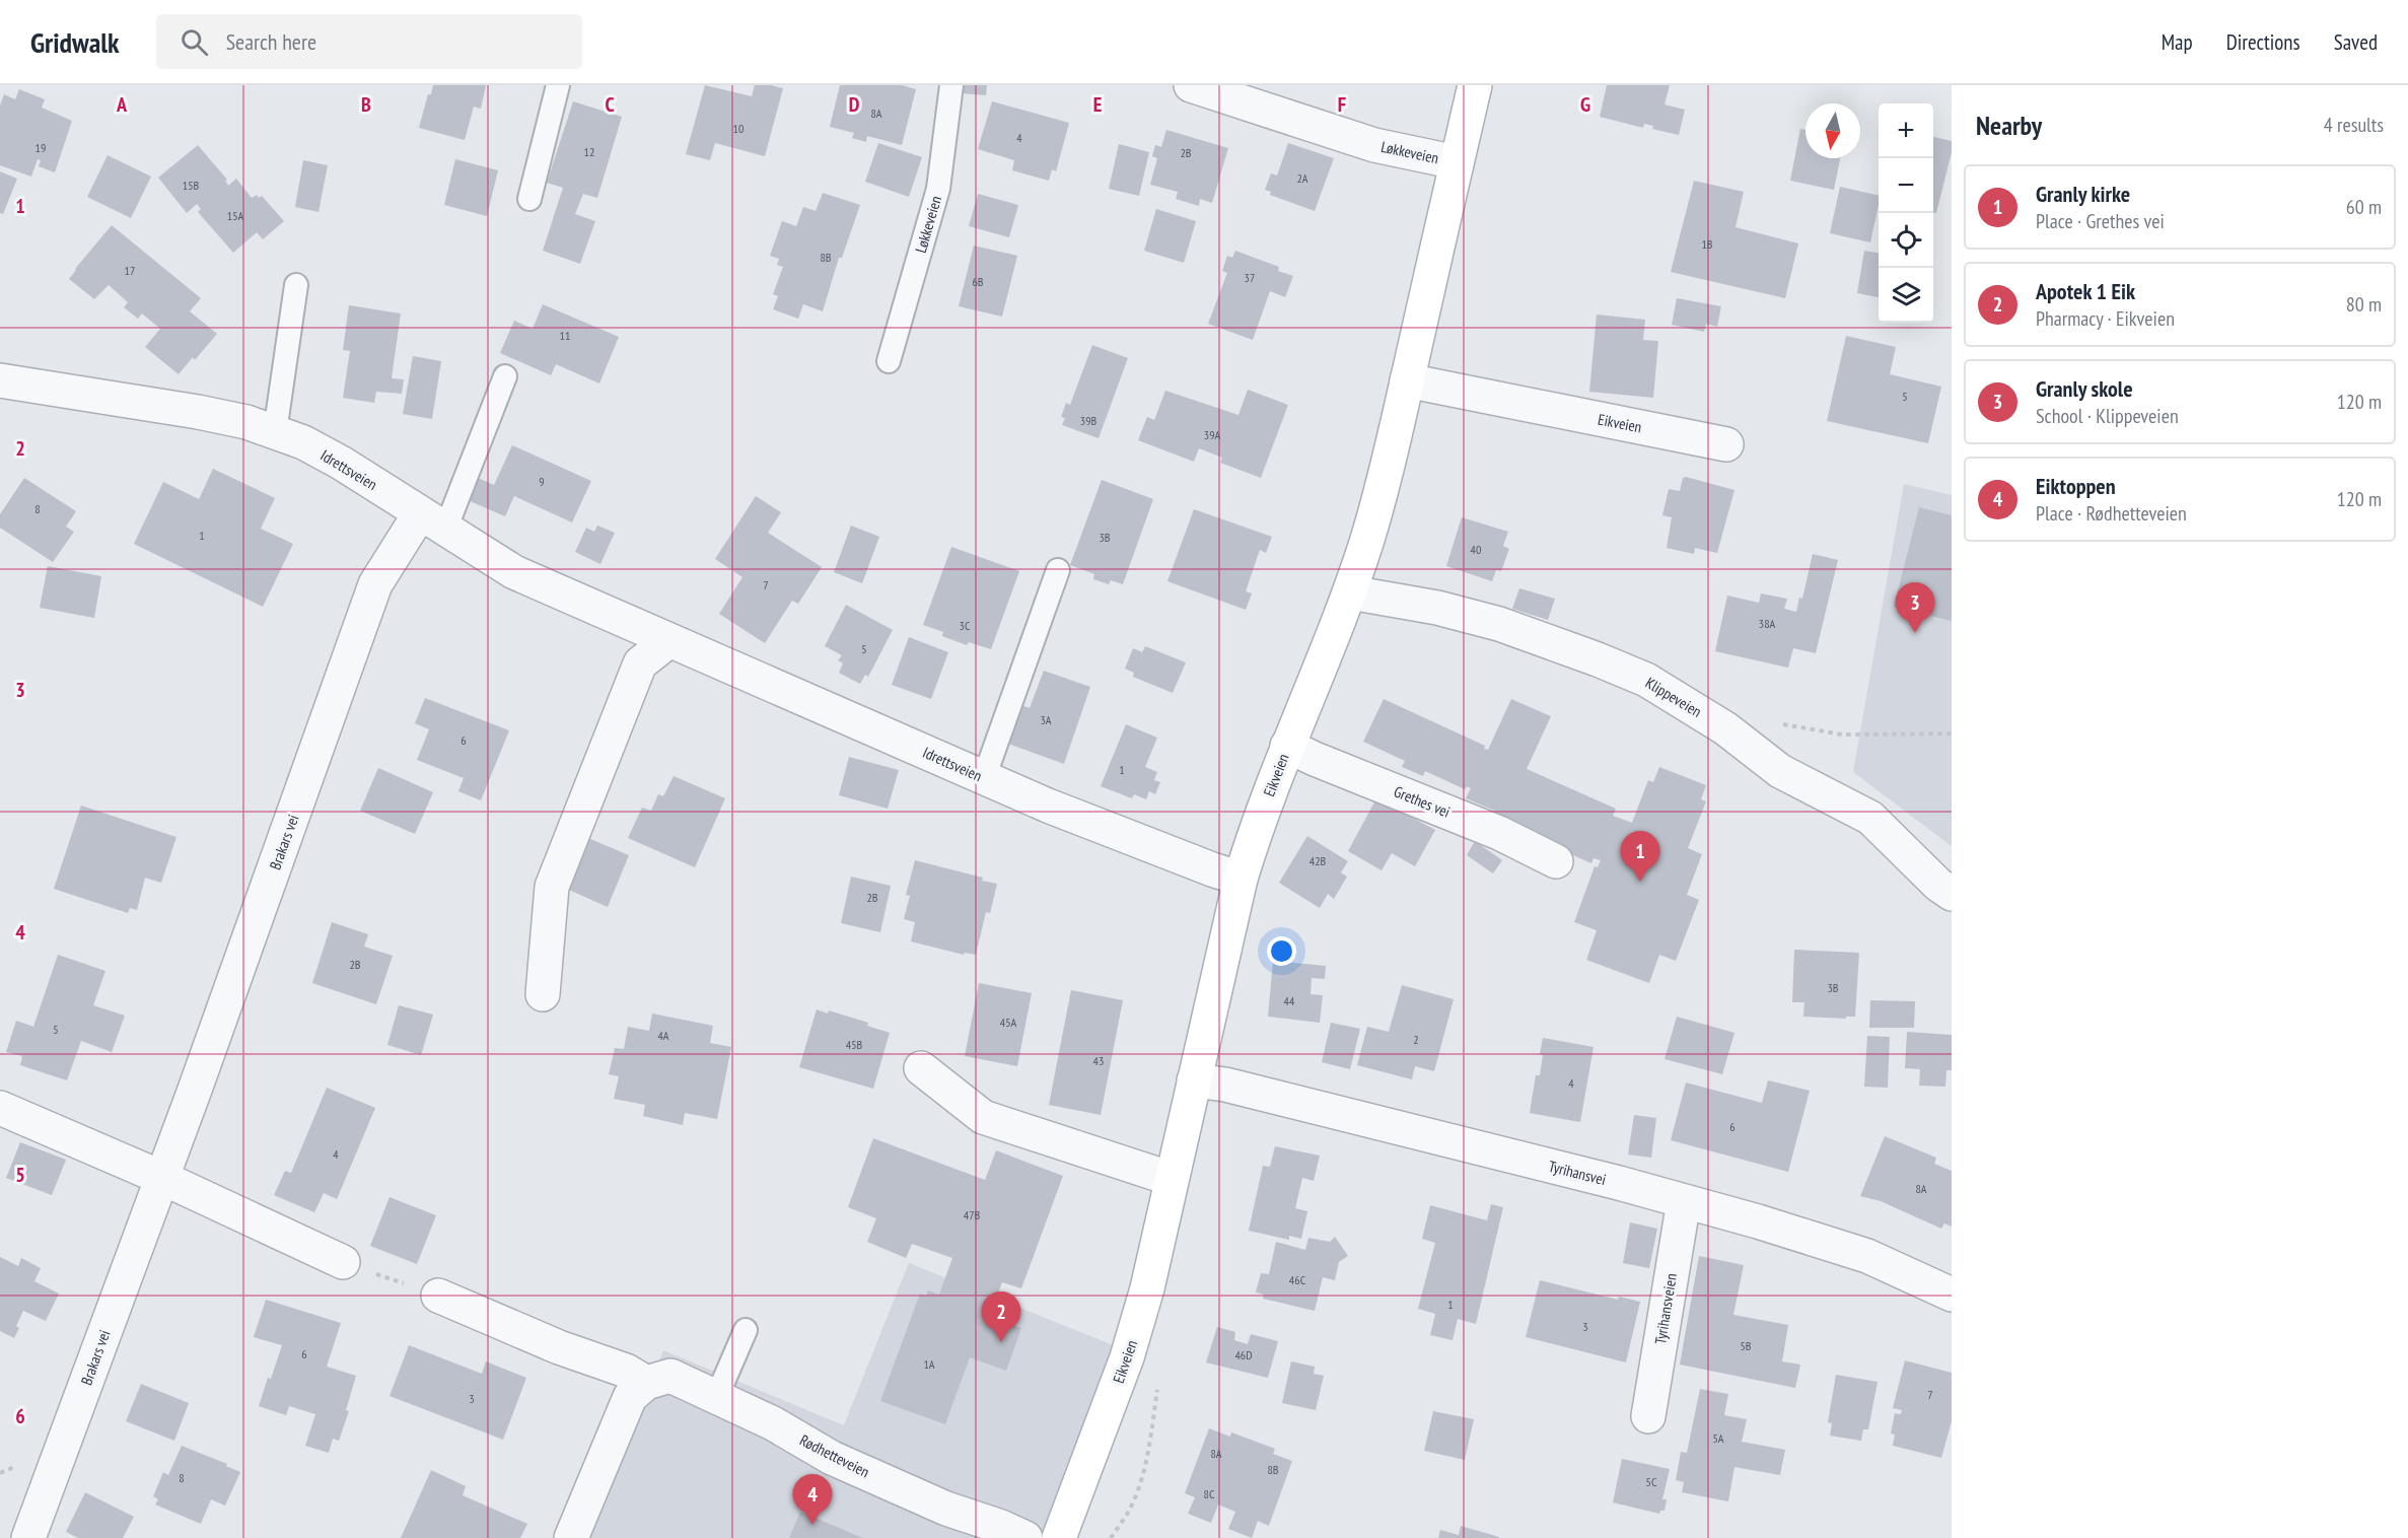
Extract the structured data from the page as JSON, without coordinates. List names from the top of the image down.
{
  "streets": {
    "main road": ["Eikveien"],
    "street": [
      "Løkkeveien",
      "Idrettsveien",
      "Klippeveien",
      "Grethes vei",
      "Brakars vei",
      "Tyrihansvei",
      "Tyrihansveien",
      "Rødhetteveien"
    ]
  },
  "crossings": [
    ["Løkkeveien", "Eikveien"],
    ["Eikveien", "Idrettsveien"],
    ["Eikveien", "Klippeveien"],
    ["Eikveien", "Grethes vei"],
    ["Eikveien", "Tyrihansvei"],
    ["Idrettsveien", "Brakars vei"],
    ["Tyrihansvei", "Tyrihansveien"]
  ],
  "house_numbers": [
    "8A",
    "10",
    "4",
    "19",
    "12",
    "2B",
    "2A",
    "15B",
    "15A",
    "1B",
    "8B",
    "17",
    "37",
    "6B",
    "11",
    "5",
    "39B",
    "39A",
    "9",
    "8",
    "1",
    "3B",
    "40",
    "7",
    "38A",
    "3C",
    "5",
    "3A",
    "6",
    "1",
    "42B",
    "2B",
    "2B",
    "3B",
    "44",
    "45A",
    "5",
    "4A",
    "2",
    "45B",
    "43",
    "4",
    "6",
    "4",
    "8A",
    "47B",
    "46C",
    "1",
    "3",
    "5B",
    "6",
    "46D",
    "1A",
    "7",
    "3",
    "5A",
    "8A",
    "8B",
    "8",
    "5C",
    "8C"
  ],
  "north": "bottom",
  "page": {
    "header": "Gridwalk",
    "search": "Search here",
    "nav": ["Map", "Directions", "Saved"],
    "heading": ["Nearby", "4 results"],
    "map_buttons": ["+", "−"],
    "list": [
      {
        "mark": "1",
        "name": "Granly kirke",
        "note": "Place · Grethes vei",
        "value": "60 m"
      },
      {
        "mark": "2",
        "name": "Apotek 1 Eik",
        "note": "Pharmacy · Eikveien",
        "value": "80 m"
      },
      {
        "mark": "3",
        "name": "Granly skole",
        "note": "School · Klippeveien",
        "value": "120 m"
      },
      {
        "mark": "4",
        "name": "Eiktoppen",
        "note": "Place · Rødhetteveien",
        "value": "120 m"
      }
    ],
    "pins": [
      "3",
      "1",
      "2",
      "4"
    ]
  },
  "grid": {
    "columns": [
      "A",
      "B",
      "C",
      "D",
      "E",
      "F",
      "G"
    ],
    "rows": [
      "1",
      "2",
      "3",
      "4",
      "5",
      "6"
    ]
  }
}
